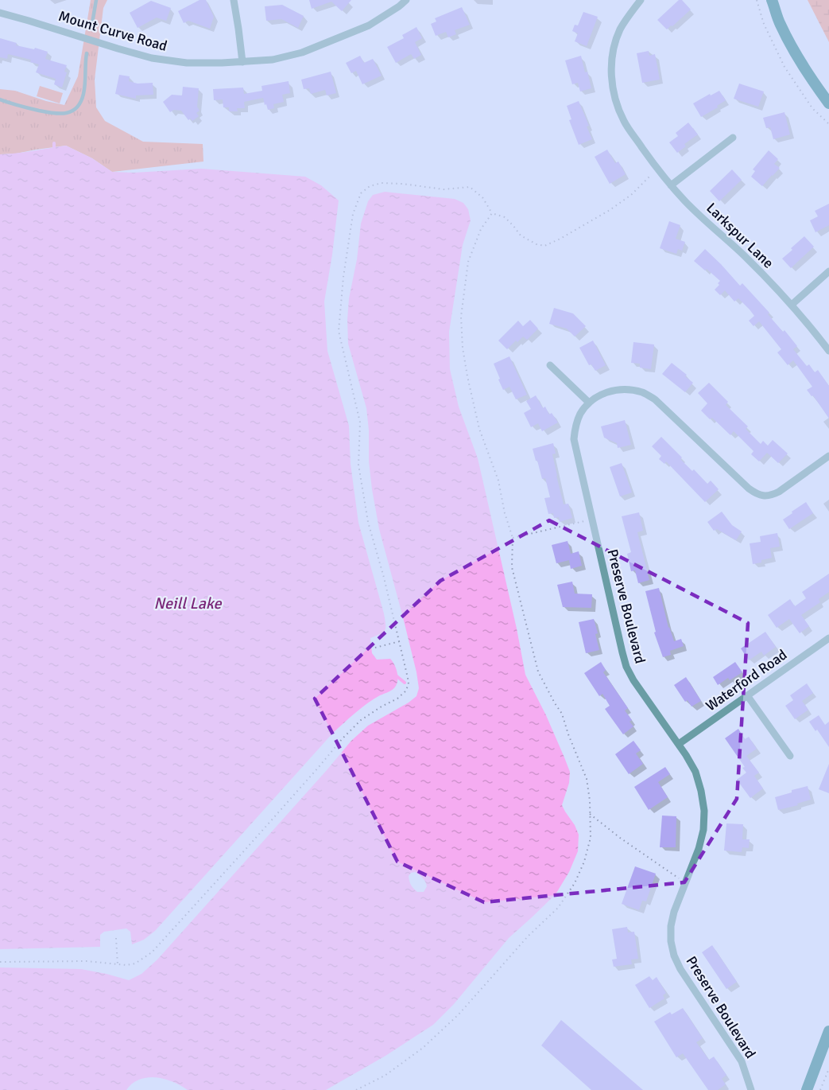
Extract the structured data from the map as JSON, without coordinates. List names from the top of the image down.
{
  "streets": {
    "street": [
      "Mount Curve Road",
      "Larkspur Lane",
      "Preserve Boulevard",
      "Waterford Road"
    ]
  },
  "crossings": [
    ["Preserve Boulevard", "Waterford Road"]
  ],
  "water": ["Neill Lake"]
}
